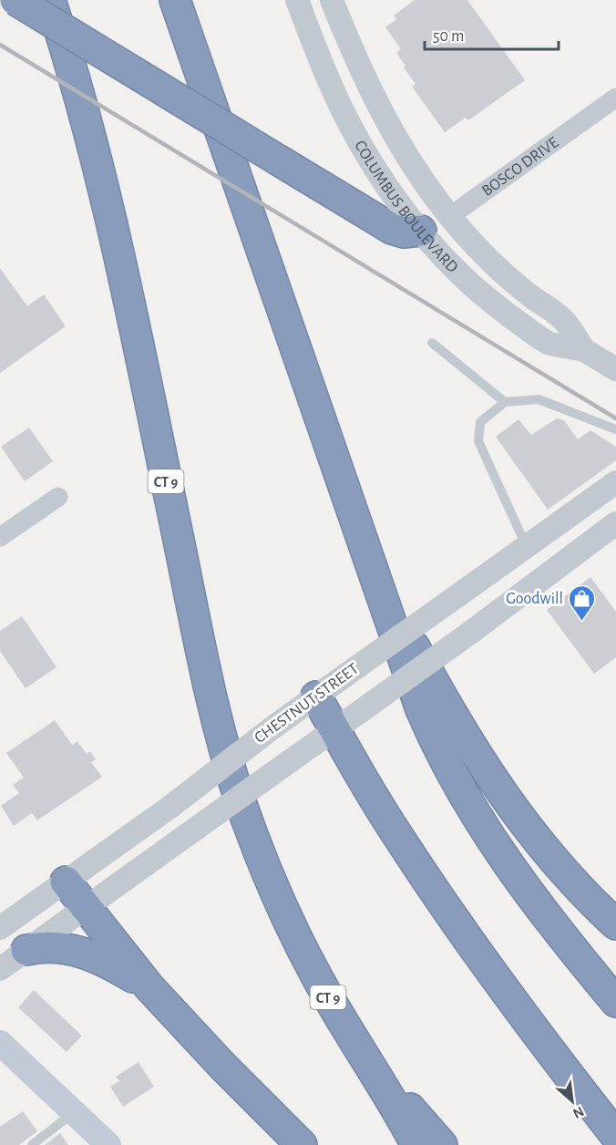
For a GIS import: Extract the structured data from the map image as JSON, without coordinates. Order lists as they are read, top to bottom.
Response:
{
  "streets": {
    "highway": ["CT 9"],
    "street": ["BOSCO DRIVE", "COLUMBUS BOULEVARD", "CHESTNUT STREET"]
  },
  "crossings": [
    ["BOSCO DRIVE", "COLUMBUS BOULEVARD"]
  ],
  "places": {
    "shop": ["Goodwill"]
  },
  "scale_bar": "50 m",
  "north": "bottom right"
}
